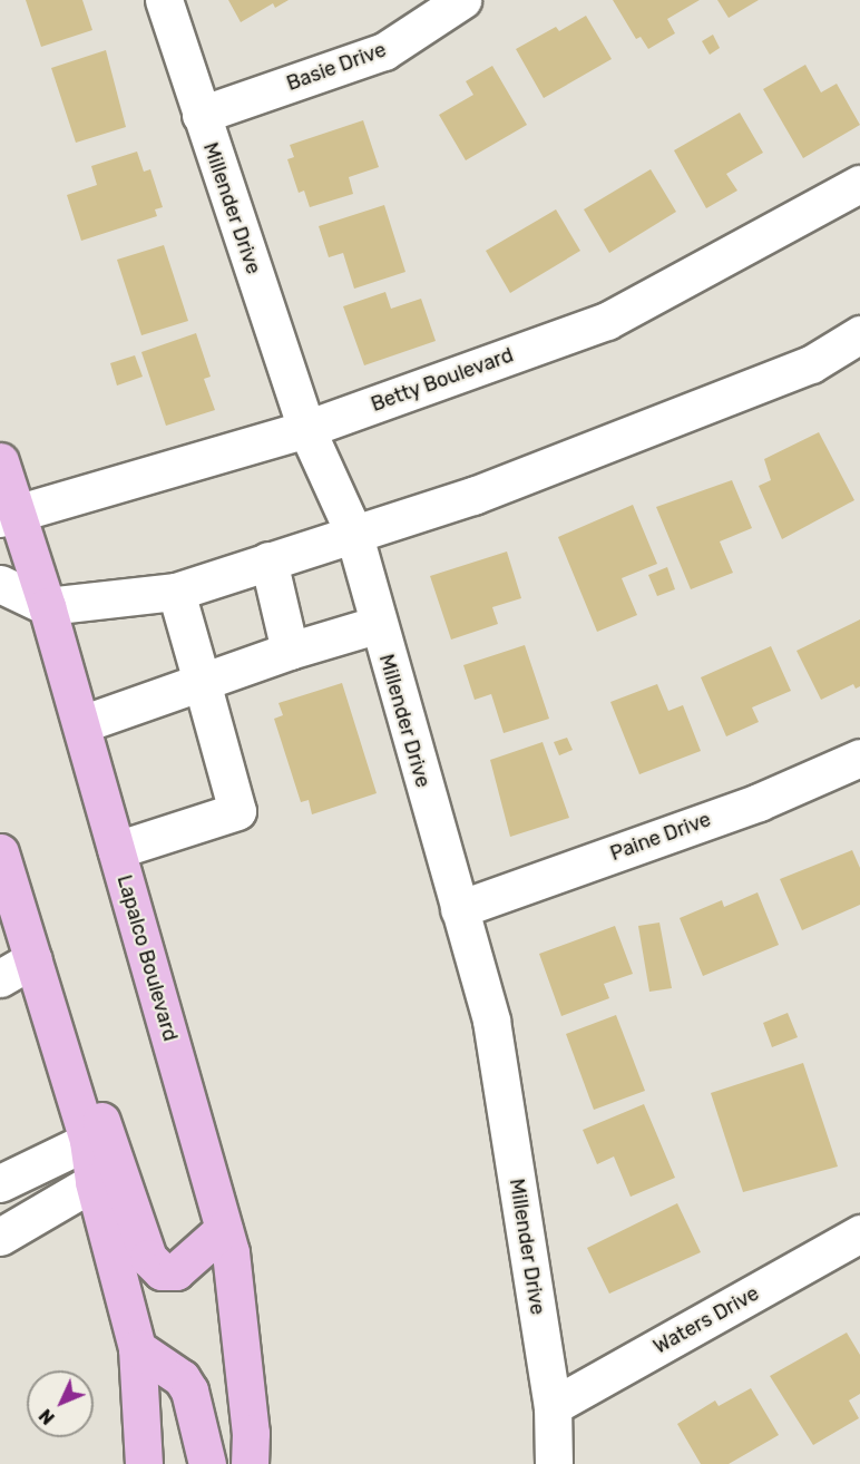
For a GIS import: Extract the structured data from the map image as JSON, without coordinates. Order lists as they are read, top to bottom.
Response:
{
  "streets": {
    "main road": ["Lapalco Boulevard"],
    "street": [
      "Basie Drive",
      "Millender Drive",
      "Betty Boulevard",
      "Paine Drive",
      "Waters Drive"
    ]
  },
  "crossings": [
    ["Basie Drive", "Millender Drive"],
    ["Millender Drive", "Betty Boulevard"],
    ["Millender Drive", "Paine Drive"],
    ["Millender Drive", "Waters Drive"],
    ["Betty Boulevard", "Lapalco Boulevard"]
  ],
  "north": "bottom left"
}
